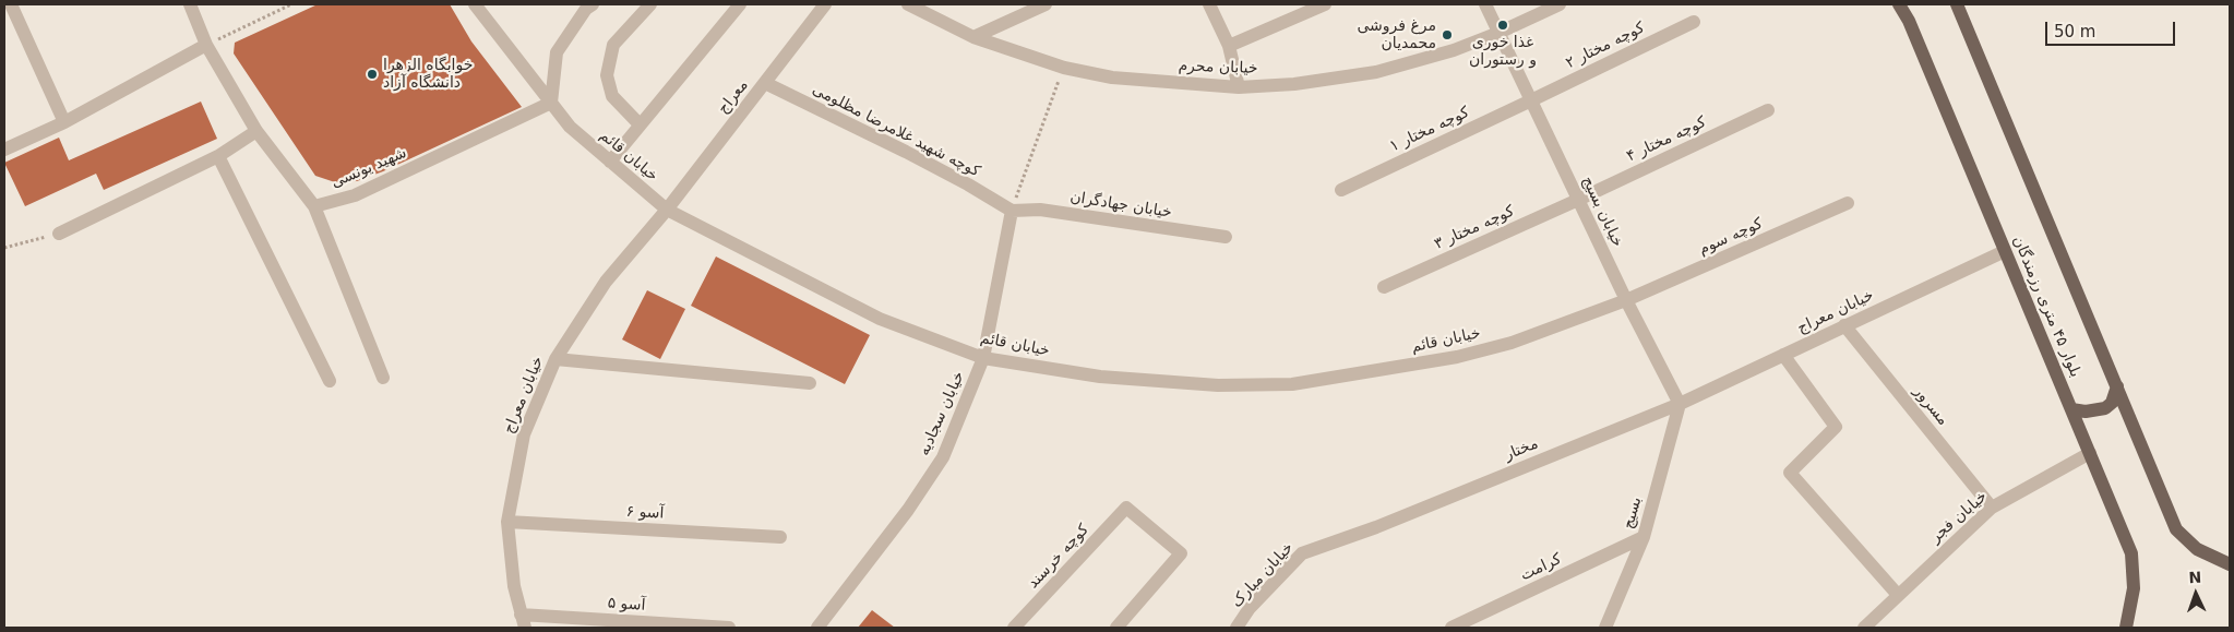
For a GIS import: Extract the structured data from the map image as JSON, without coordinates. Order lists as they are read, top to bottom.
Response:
{
  "streets": {
    "main road": ["بلوار ۴۵ متری رزمندگان"],
    "street": [
      "کوچه مختار ۲",
      "خیابان محرم",
      "معراج",
      "کوچه مختار ۱",
      "کوچه شهید غلامرضا مظلومی",
      "کوچه مختار ۴",
      "خیابان قائم",
      "شهید یونسی",
      "خیابان جهادگران",
      "خیابان بسیج",
      "کوچه مختار ۳",
      "کوچه سوم",
      "خیابان معراج",
      "مسرور",
      "خیابان سجادیه",
      "مختار",
      "آسو ۶",
      "بسیج",
      "خیابان فجر",
      "کوچه خرسند",
      "کرامت",
      "خیابان مبارک",
      "آسو ۵"
    ]
  },
  "crossings": [
    ["کوچه مختار ۲", "کوچه مختار ۱"],
    ["کوچه مختار ۲", "خیابان بسیج"],
    ["خیابان محرم", "خیابان بسیج"],
    ["معراج", "کوچه شهید غلامرضا مظلومی"],
    ["معراج", "خیابان قائم"],
    ["معراج", "خیابان معراج"],
    ["کوچه مختار ۱", "خیابان بسیج"],
    ["کوچه شهید غلامرضا مظلومی", "خیابان جهادگران"],
    ["کوچه شهید غلامرضا مظلومی", "خیابان سجادیه"],
    ["کوچه مختار ۴", "خیابان بسیج"],
    ["کوچه مختار ۴", "کوچه مختار ۳"],
    ["خیابان قائم", "شهید یونسی"],
    ["خیابان قائم", "خیابان بسیج"],
    ["خیابان قائم", "کوچه سوم"],
    ["خیابان قائم", "خیابان معراج"],
    ["خیابان قائم", "خیابان سجادیه"],
    ["خیابان جهادگران", "خیابان سجادیه"],
    ["خیابان بسیج", "کوچه مختار ۳"],
    ["خیابان بسیج", "کوچه سوم"],
    ["خیابان بسیج", "خیابان معراج"],
    ["خیابان بسیج", "مختار"],
    ["خیابان بسیج", "بسیج"],
    ["بلوار ۴۵ متری رزمندگان", "خیابان معراج"],
    ["بلوار ۴۵ متری رزمندگان", "خیابان فجر"],
    ["خیابان معراج", "مسرور"],
    ["خیابان معراج", "مختار"],
    ["خیابان معراج", "آسو ۶"],
    ["خیابان معراج", "بسیج"],
    ["خیابان معراج", "آسو ۵"],
    ["مسرور", "خیابان فجر"],
    ["مختار", "بسیج"],
    ["مختار", "خیابان مبارک"],
    ["بسیج", "کرامت"]
  ],
  "places": ["غذا خوری و رستوران", "مرغ فروشی محمدیان", "خوابگاه الزهرا دانشگاه آزاد"],
  "scale_bar": "50 m",
  "north": "top"
}
